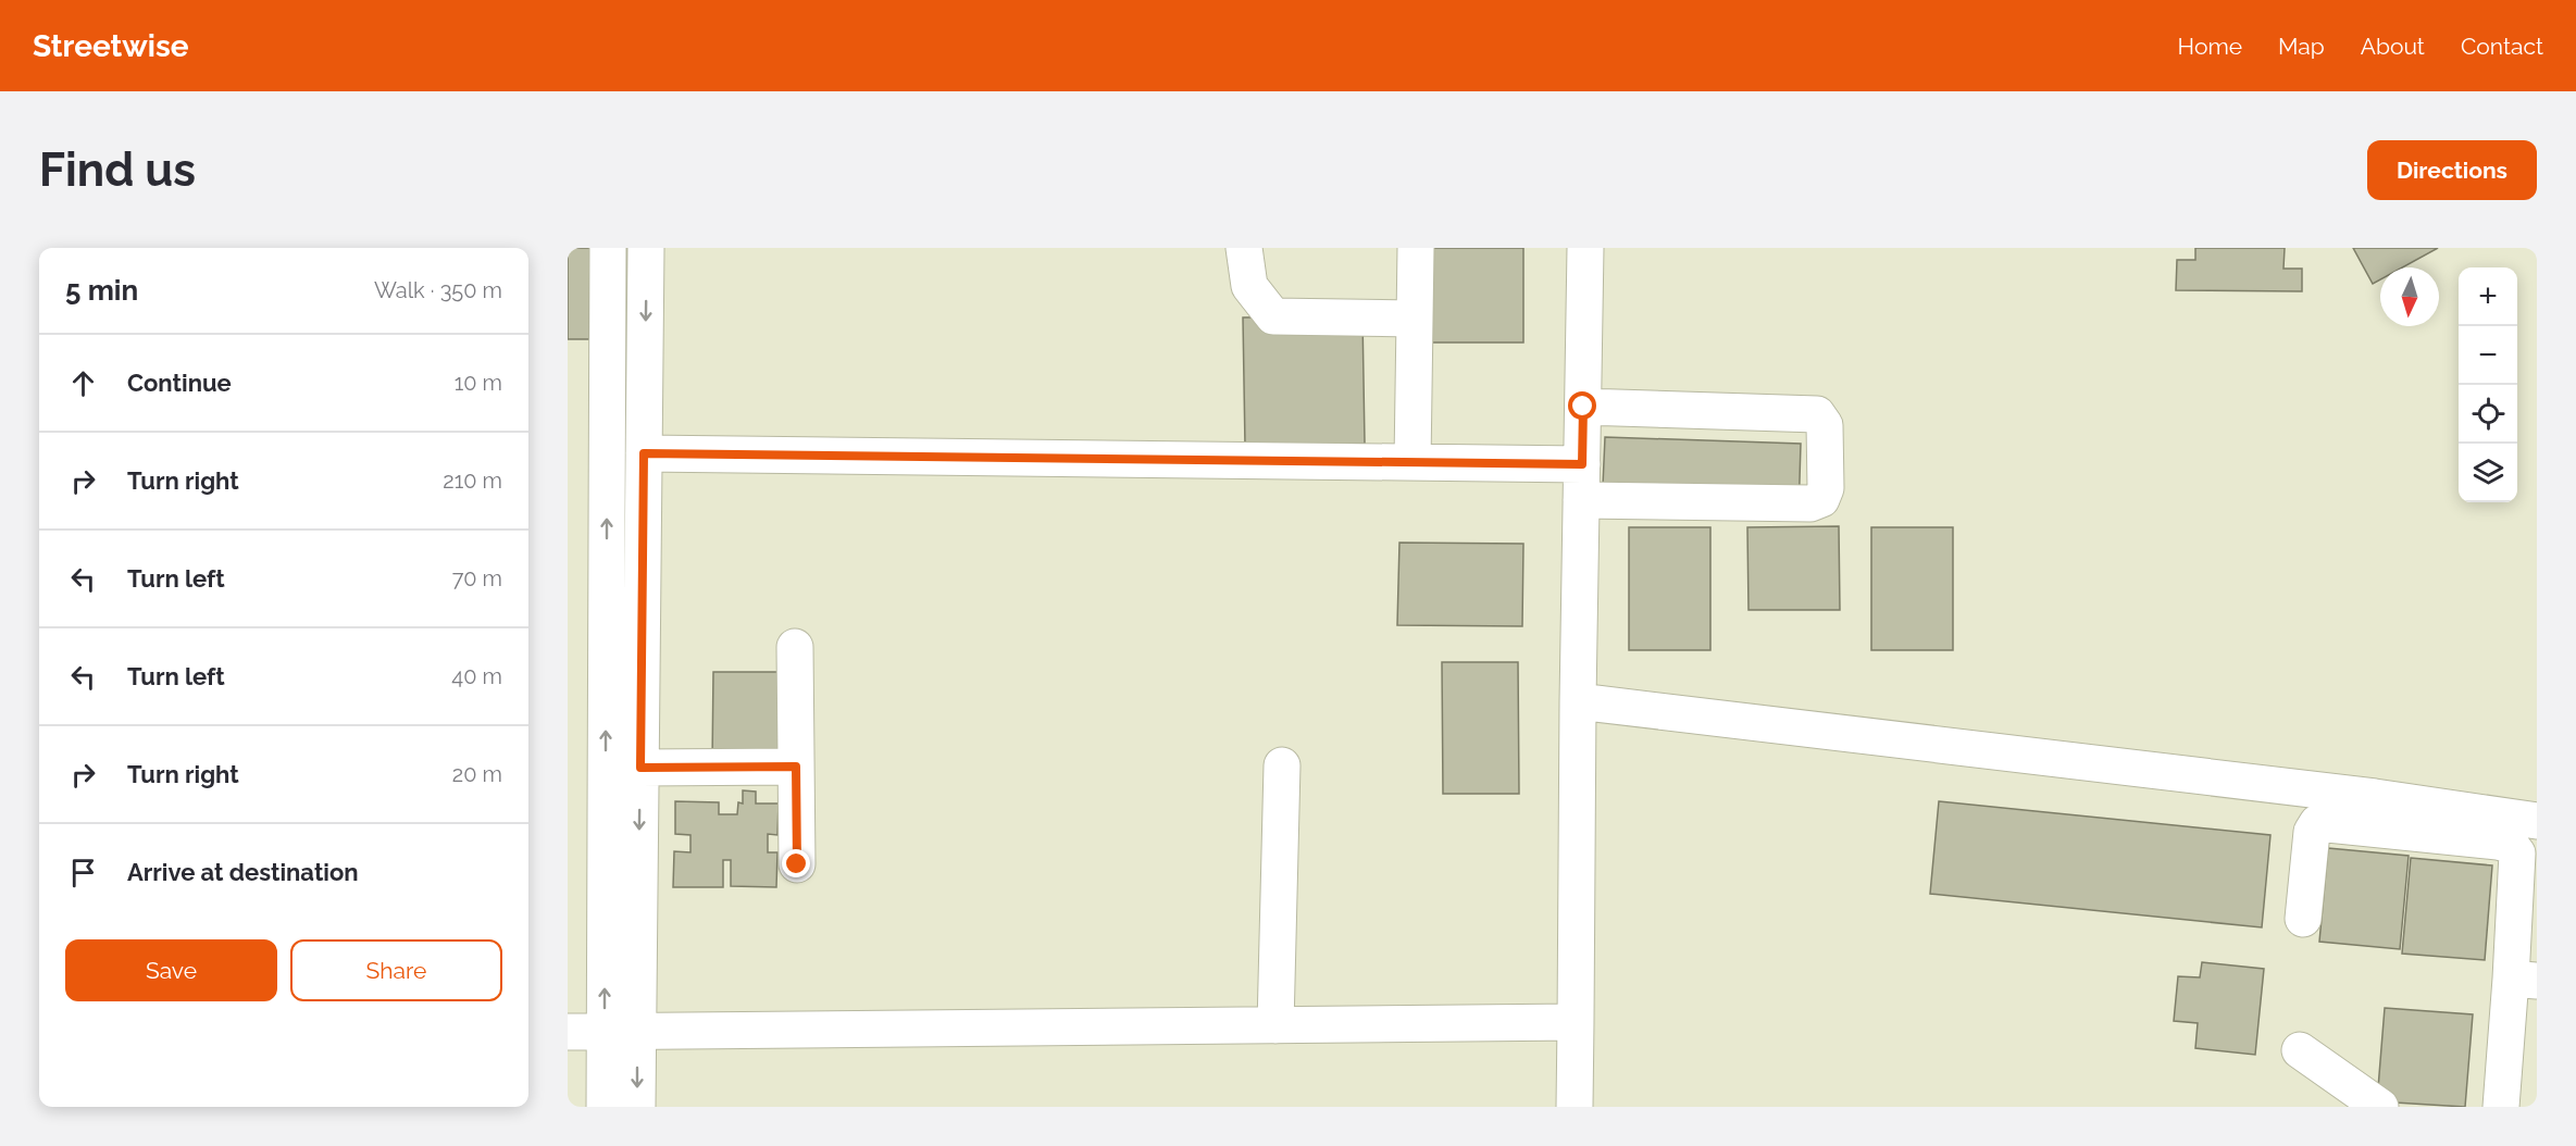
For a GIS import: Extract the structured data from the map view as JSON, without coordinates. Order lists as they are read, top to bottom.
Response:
{
  "north": "bottom",
  "page": {
    "header": "Streetwise",
    "nav": [
      "Home",
      "Map",
      "About",
      "Contact"
    ],
    "buttons": [
      "Directions",
      ["Save", "Share"]
    ],
    "title": "Find us",
    "heading": ["5 min", "Walk · 350 m"],
    "map_buttons": ["+", "−"],
    "list": [
      ["Continue", "10 m"],
      ["Turn right", "210 m"],
      ["Turn left", "70 m"],
      ["Turn left", "40 m"],
      ["Turn right", "20 m"],
      "Arrive at destination"
    ]
  }
}
